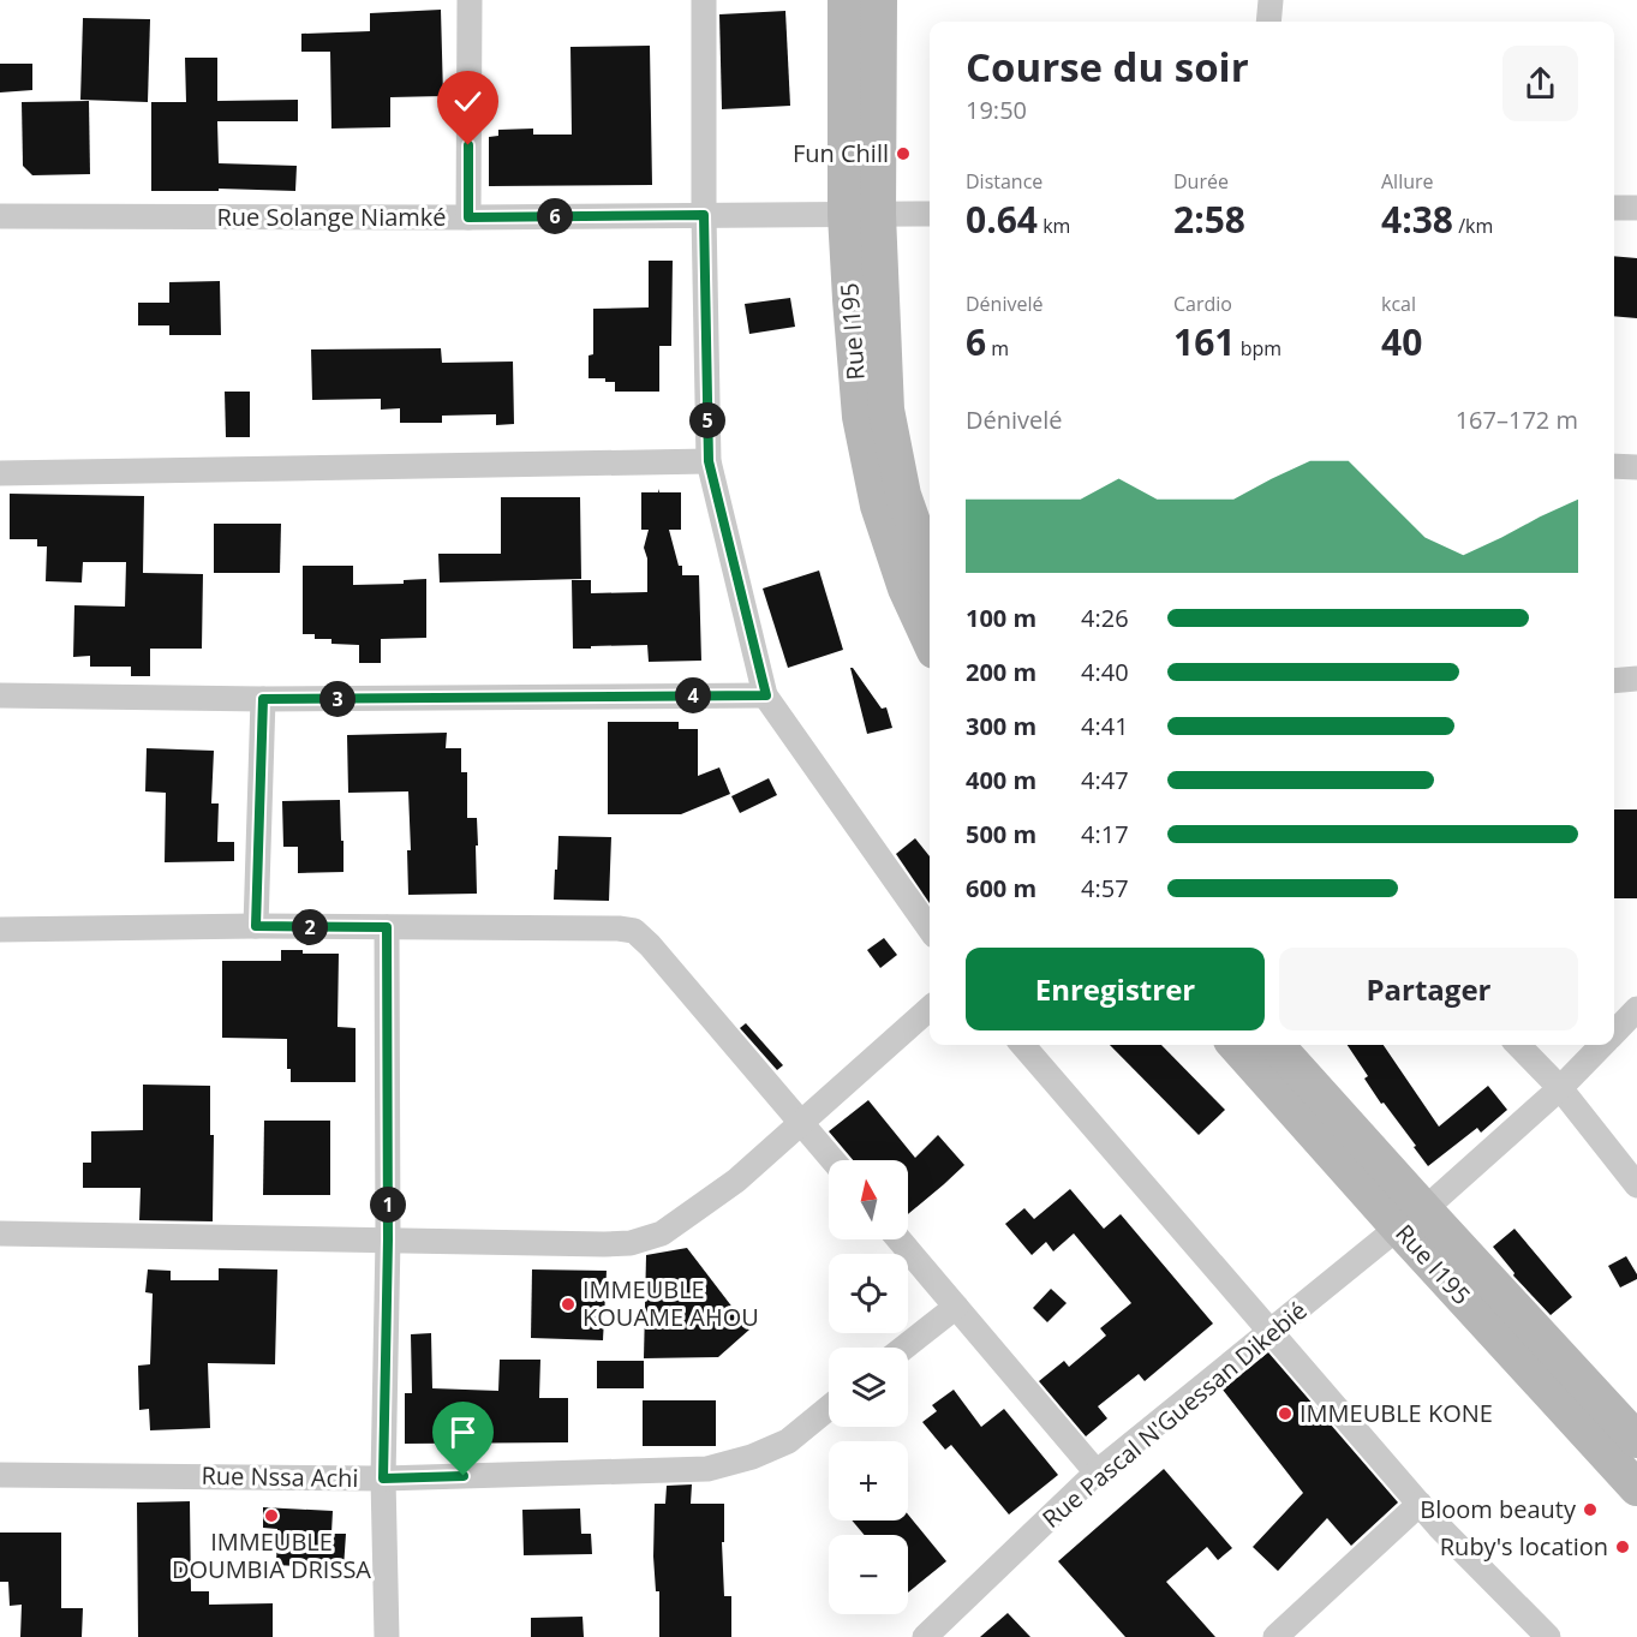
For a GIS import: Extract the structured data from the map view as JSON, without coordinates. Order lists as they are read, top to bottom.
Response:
{
  "streets": {
    "main road": ["Rue I195"],
    "street": ["Rue Solange Niamké", "Rue Pascal N'Guessan Dikebié", "Rue Nssa Achi"]
  },
  "crossings": [
    ["Rue Solange Niamké", "Rue I195"],
    ["Rue I195", "Rue Pascal N'Guessan Dikebié"]
  ],
  "places": [
    "Fun Chill",
    "IMMEUBLE KOUAME AHOU",
    "IMMEUBLE KONE",
    "Bloom beauty",
    "IMMEUBLE DOUMBIA DRISSA",
    "Ruby's location"
  ],
  "north": "top",
  "page": {
    "heading": ["Course du soir", "19:50"],
    "stats": [
      ["Distance", "0.64 km"],
      ["Durée", "2:58"],
      ["Allure", "4:38 /km"],
      ["Dénivelé", "6 m"],
      ["Cardio", "161 bpm"],
      ["kcal", "40"]
    ],
    "pins": [
      "6",
      "5",
      "4",
      "3",
      "2",
      "1"
    ],
    "chart": ["Dénivelé", "167–172 m"],
    "list": [
      {
        "name": "100 m",
        "note": "4:26"
      },
      {
        "name": "200 m",
        "note": "4:40"
      },
      {
        "name": "300 m",
        "note": "4:41"
      },
      {
        "name": "400 m",
        "note": "4:47"
      },
      {
        "name": "500 m",
        "note": "4:17"
      },
      {
        "name": "600 m",
        "note": "4:57"
      }
    ],
    "buttons": ["Enregistrer", "Partager"],
    "map_buttons": ["+", "−"]
  }
}
